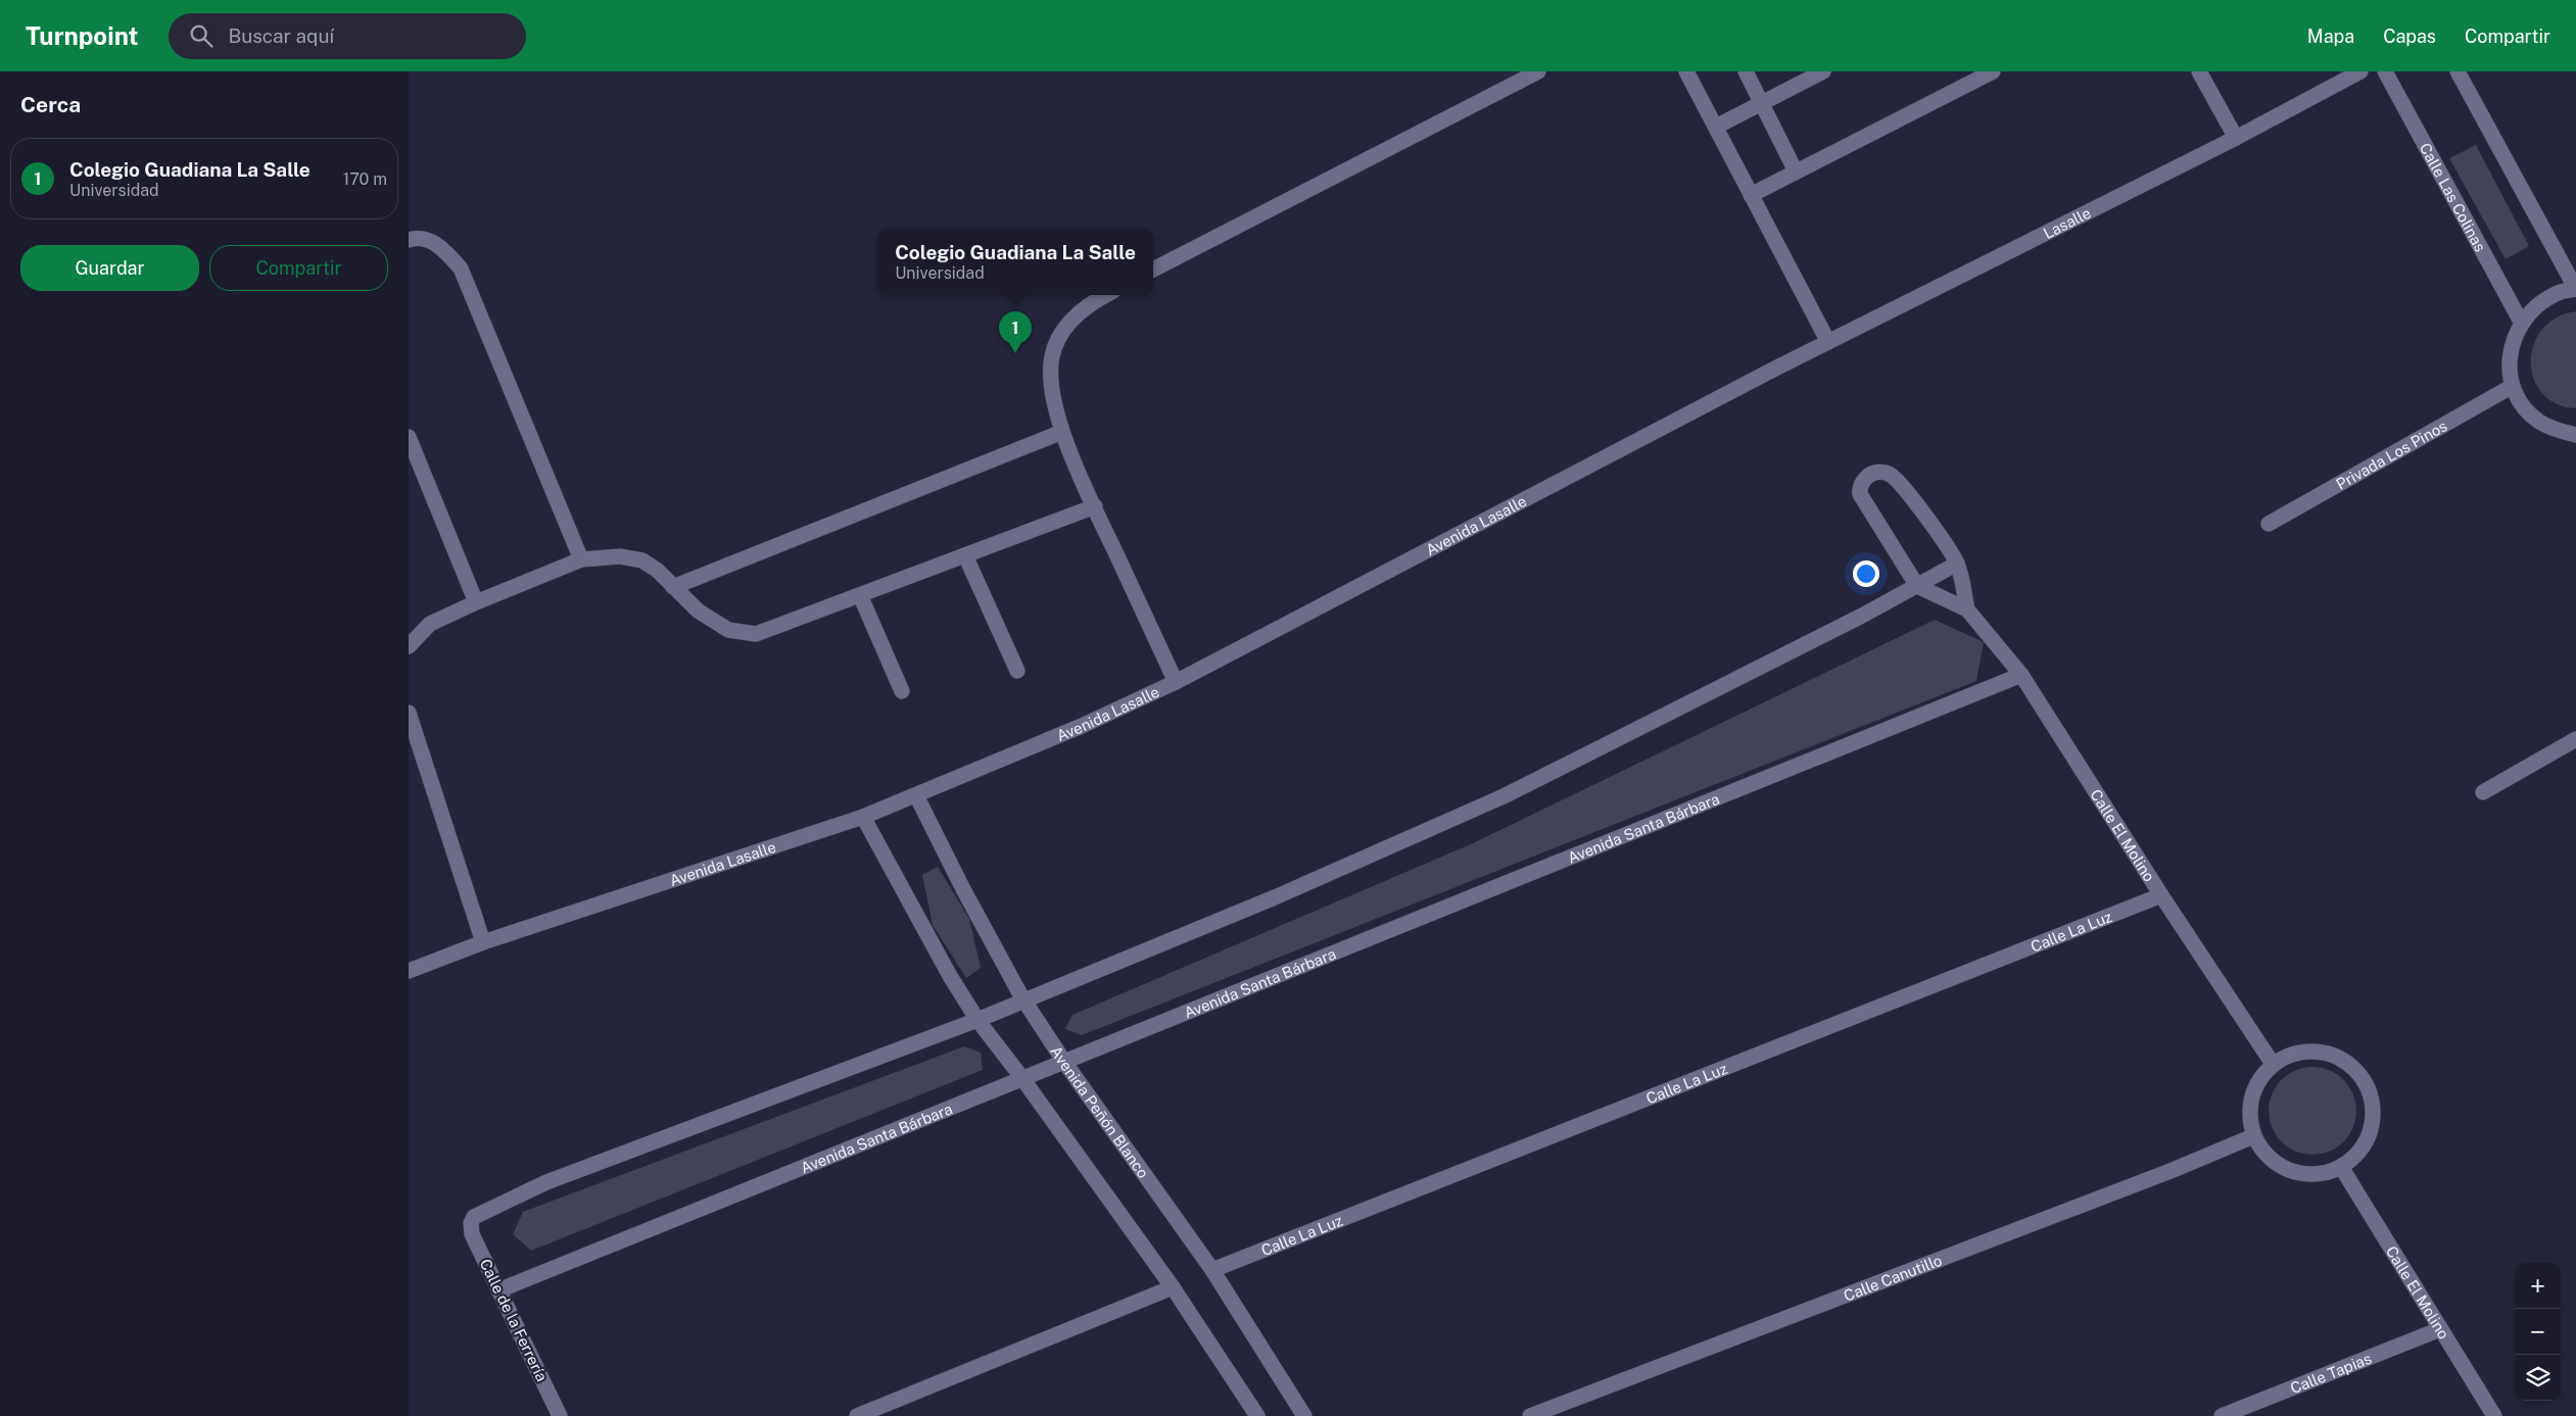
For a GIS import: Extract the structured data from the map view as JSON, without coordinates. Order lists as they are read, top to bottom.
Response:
{
  "streets": {
    "street": [
      "Calle Las Colinas",
      "Lasalle",
      "Privada Los Pinos",
      "Avenida Lasalle",
      "Avenida Santa Bárbara",
      "Calle El Molino",
      "Calle La Luz",
      "Avenida Peñón Blanco",
      "Calle Canutillo",
      "Calle de la Ferrería",
      "Calle Tapias"
    ]
  },
  "crossings": [
    ["Lasalle", "Avenida Lasalle"],
    ["Avenida Lasalle", "Avenida Peñón Blanco"],
    ["Avenida Santa Bárbara", "Calle El Molino"],
    ["Avenida Santa Bárbara", "Avenida Peñón Blanco"],
    ["Avenida Santa Bárbara", "Calle de la Ferrería"],
    ["Calle El Molino", "Calle La Luz"],
    ["Calle El Molino", "Calle Canutillo"],
    ["Calle El Molino", "Calle Tapias"],
    ["Calle La Luz", "Avenida Peñón Blanco"]
  ],
  "page": {
    "header": "Turnpoint",
    "search": "Buscar aquí",
    "nav": ["Mapa", "Capas", "Compartir"],
    "heading": "Cerca",
    "list": [
      {
        "mark": "1",
        "name": "Colegio Guadiana La Salle",
        "note": "Universidad",
        "value": "170 m"
      }
    ],
    "popup": ["Colegio Guadiana La Salle", "Universidad"],
    "buttons": ["Guardar", "Compartir"],
    "pins": "1",
    "map_buttons": ["+", "−"]
  }
}
